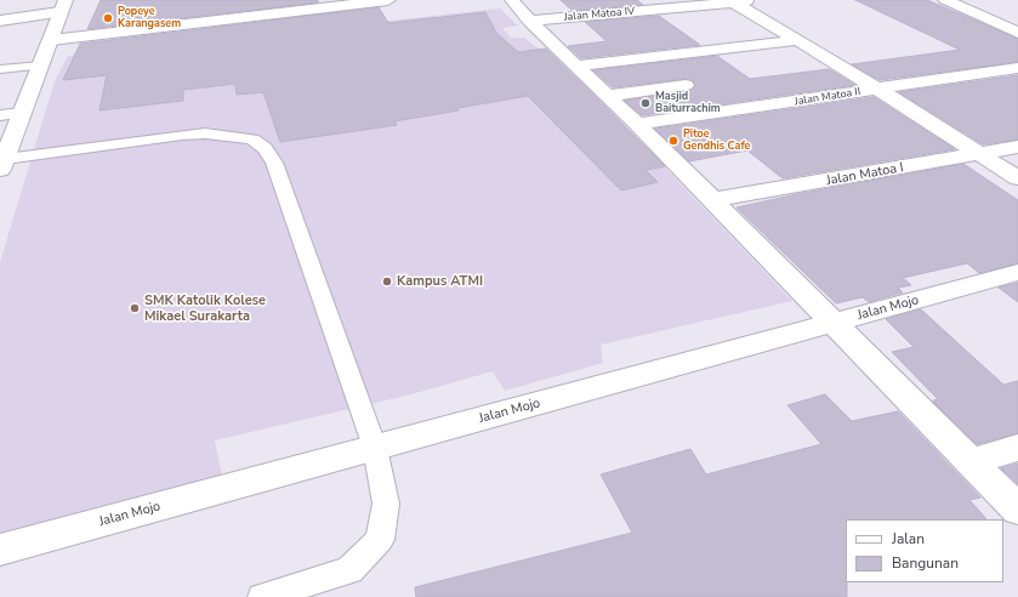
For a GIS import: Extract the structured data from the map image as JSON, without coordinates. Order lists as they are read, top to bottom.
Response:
{
  "streets": {
    "street": [
      "Jalan Matoa IV",
      "Jalan Matoa II",
      "Jalan Matoa I",
      "Jalan Mojo"
    ]
  },
  "places": [
    "Popeye Karangasem",
    "Masjid Baiturrachim",
    "Pitoe Gendhis Cafe",
    "Kampus ATMI",
    "SMK Katolik Kolese Mikael Surakarta"
  ],
  "legend": ["Jalan", "Bangunan"]
}
